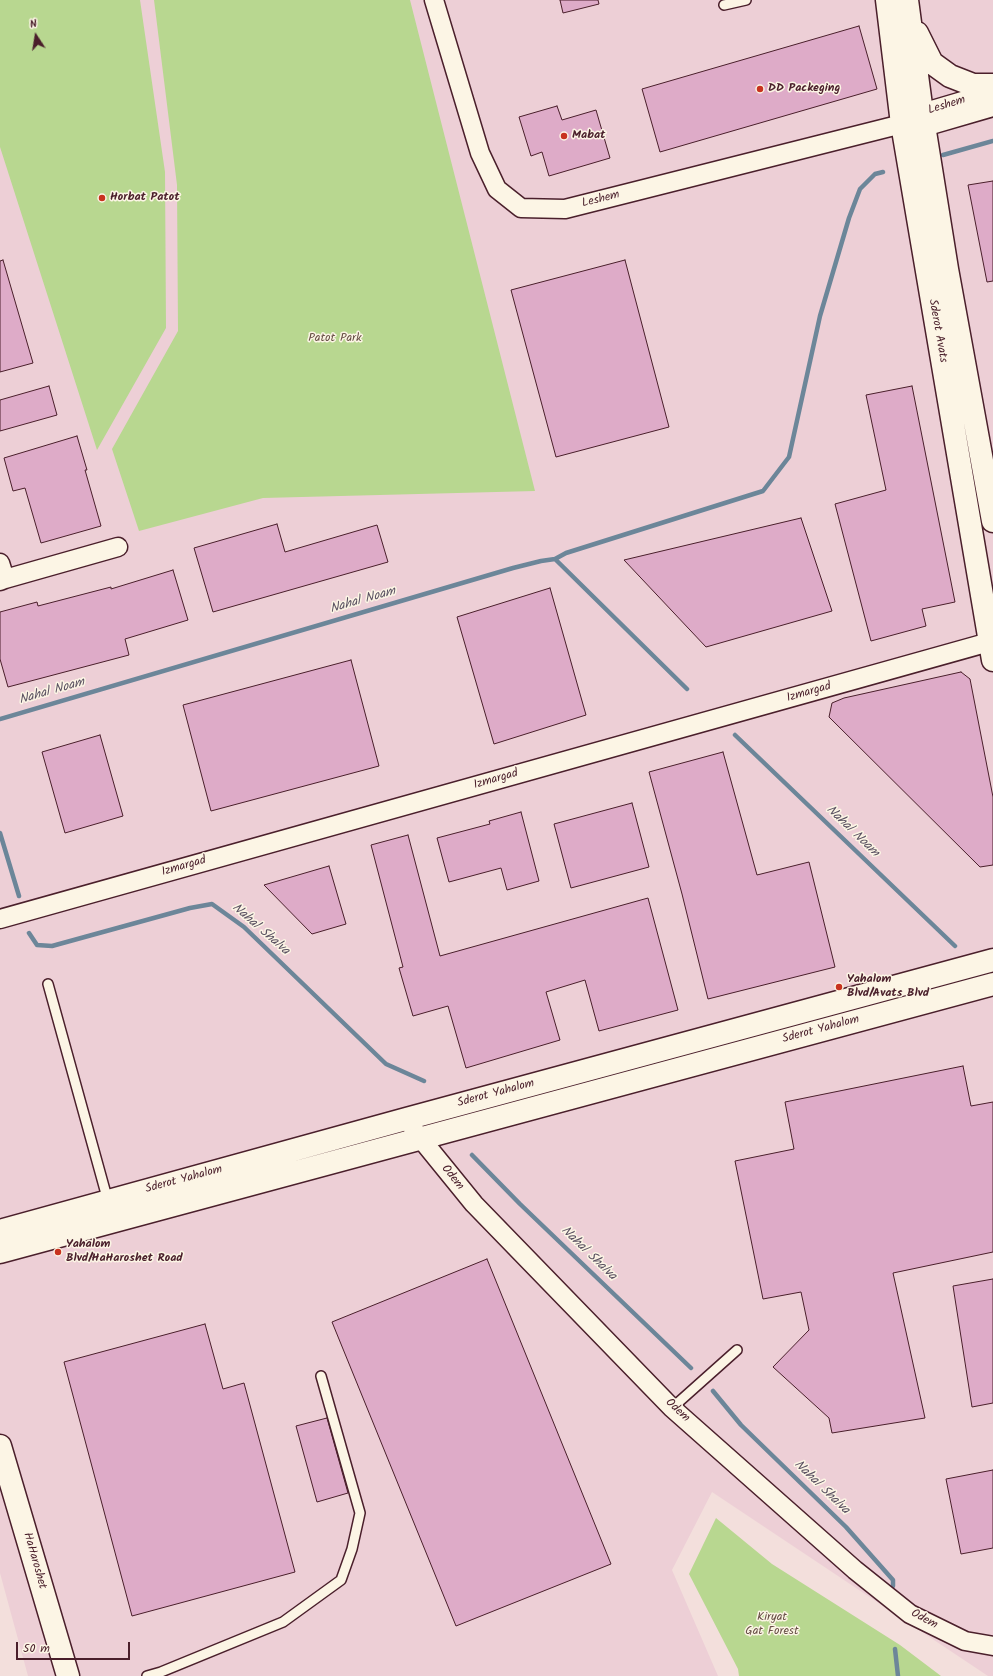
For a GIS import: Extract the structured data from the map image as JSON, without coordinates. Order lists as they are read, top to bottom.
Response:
{
  "streets": {
    "street": [
      "Leshem",
      "Sderot Avats",
      "Izmargad",
      "Sderot Yahalom",
      "Odem",
      "HaHaroshet"
    ]
  },
  "crossings": [
    ["Leshem", "Sderot Avats"],
    ["Sderot Avats", "Izmargad"],
    ["Sderot Yahalom", "Odem"]
  ],
  "water": ["Nahal Noam", "Nahal Shalva"],
  "parks": ["Patot Park", "Kiryat Gat Forest"],
  "places": [
    "DD Packeging",
    "Mabat",
    "Horbat Patot",
    "Yahalom Blvd/Avats Blvd",
    "Yahalom Blvd/HaHaroshet Road"
  ],
  "scale_bar": "50 m",
  "north": "top"
}
